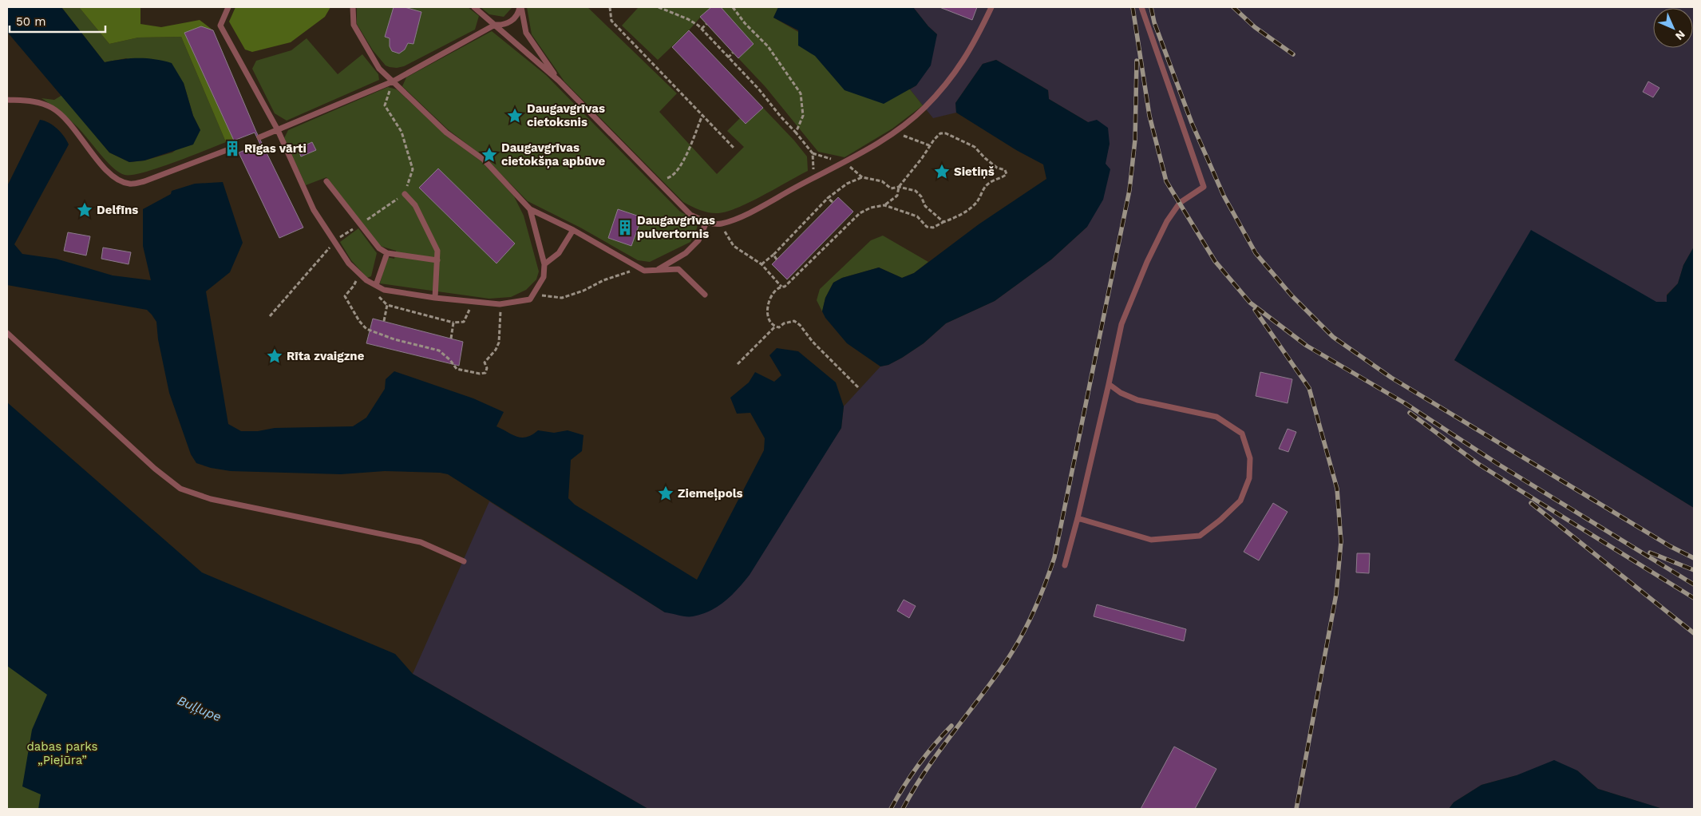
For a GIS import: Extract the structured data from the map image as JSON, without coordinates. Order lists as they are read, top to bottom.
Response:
{
  "water": ["Buļļupe"],
  "parks": ["dabas parks „Piejūra”"],
  "places": {
    "place": [
      "Daugavgrīvas cietoksnis",
      "Daugavgrīvas cietokšņa apbūve",
      "Sietiņš",
      "Delfīns",
      "Rīta zvaigzne",
      "Ziemeļpols"
    ],
    "building": ["Rīgas vārti", "Daugavgrīvas pulvertornis"]
  },
  "scale_bar": "50 m",
  "north": "bottom right"
}
